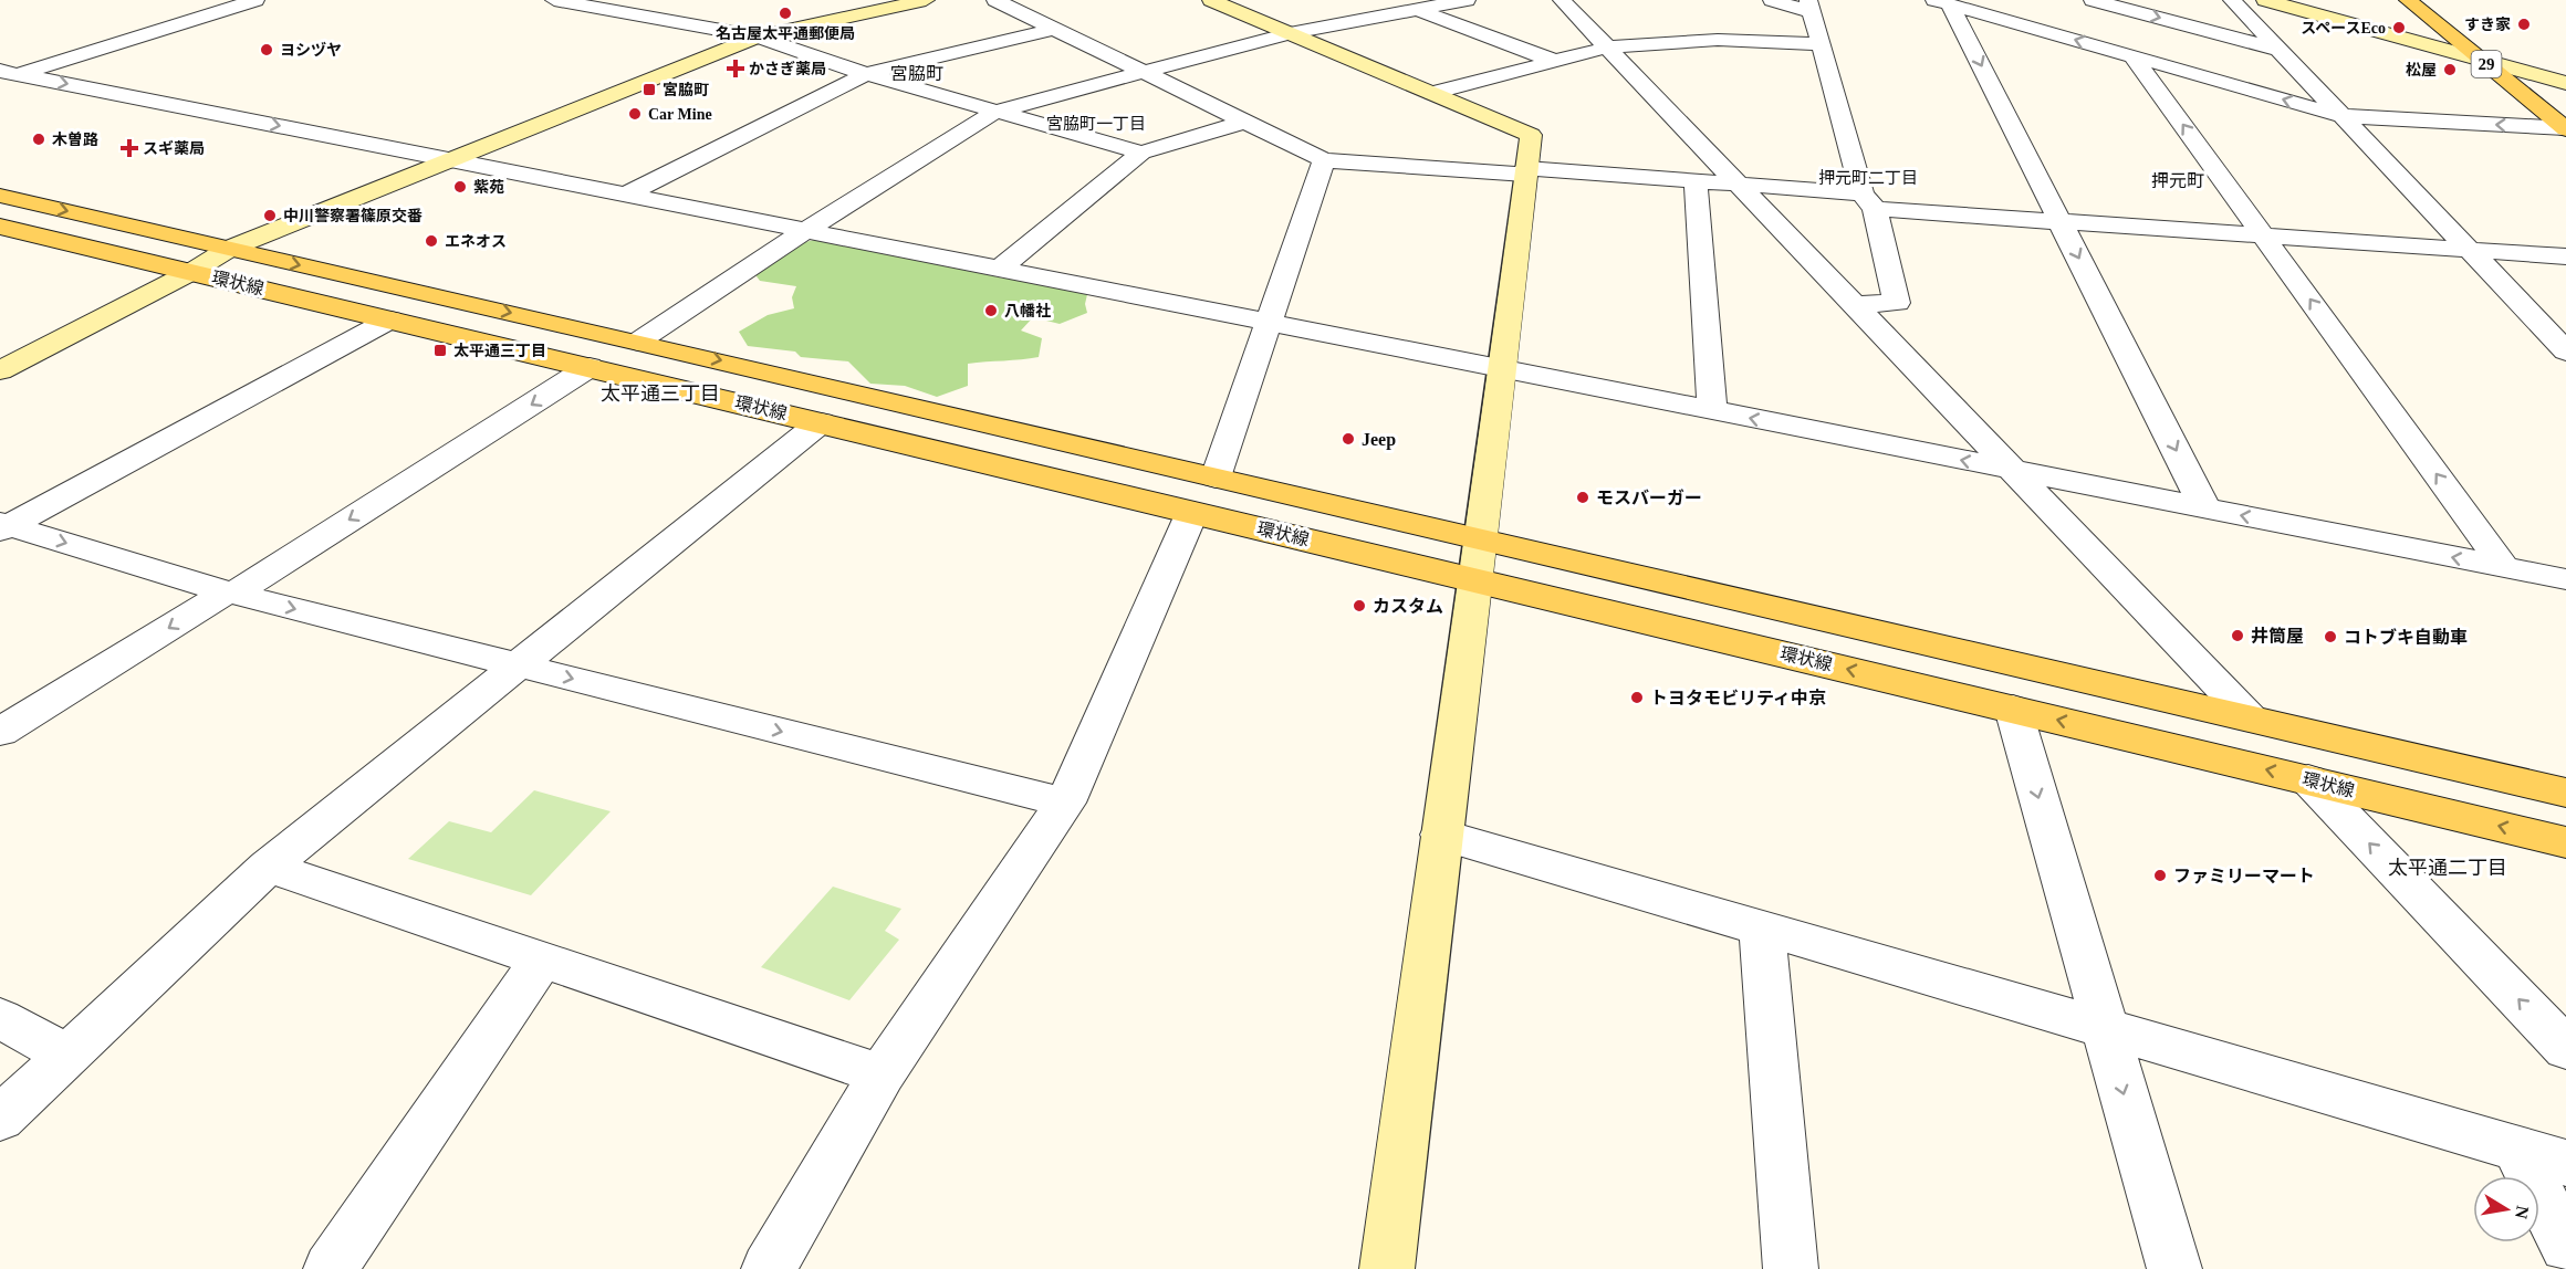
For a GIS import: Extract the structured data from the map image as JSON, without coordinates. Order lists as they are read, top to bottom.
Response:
{
  "streets": {
    "main road": ["29", "環状線"]
  },
  "districts": [
    "宮脇町",
    "宮脇町一丁目",
    "押元町二丁目",
    "押元町",
    "太平通三丁目",
    "太平通二丁目"
  ],
  "places": {
    "other": [
      "名古屋太平通郵便局",
      "すき家",
      "スペースEco",
      "ヨシヅヤ",
      "松屋",
      "Car Mine",
      "木曽路",
      "紫苑",
      "中川警察署篠原交番",
      "エネオス",
      "八幡社",
      "Jeep",
      "モスバーガー",
      "カスタム",
      "井筒屋",
      "コトブキ自動車",
      "トヨタモビリティ中京",
      "ファミリーマート"
    ],
    "health": ["かさぎ薬局", "スギ薬局"],
    "transit": ["宮脇町", "太平通三丁目"]
  },
  "north": "right"
}
